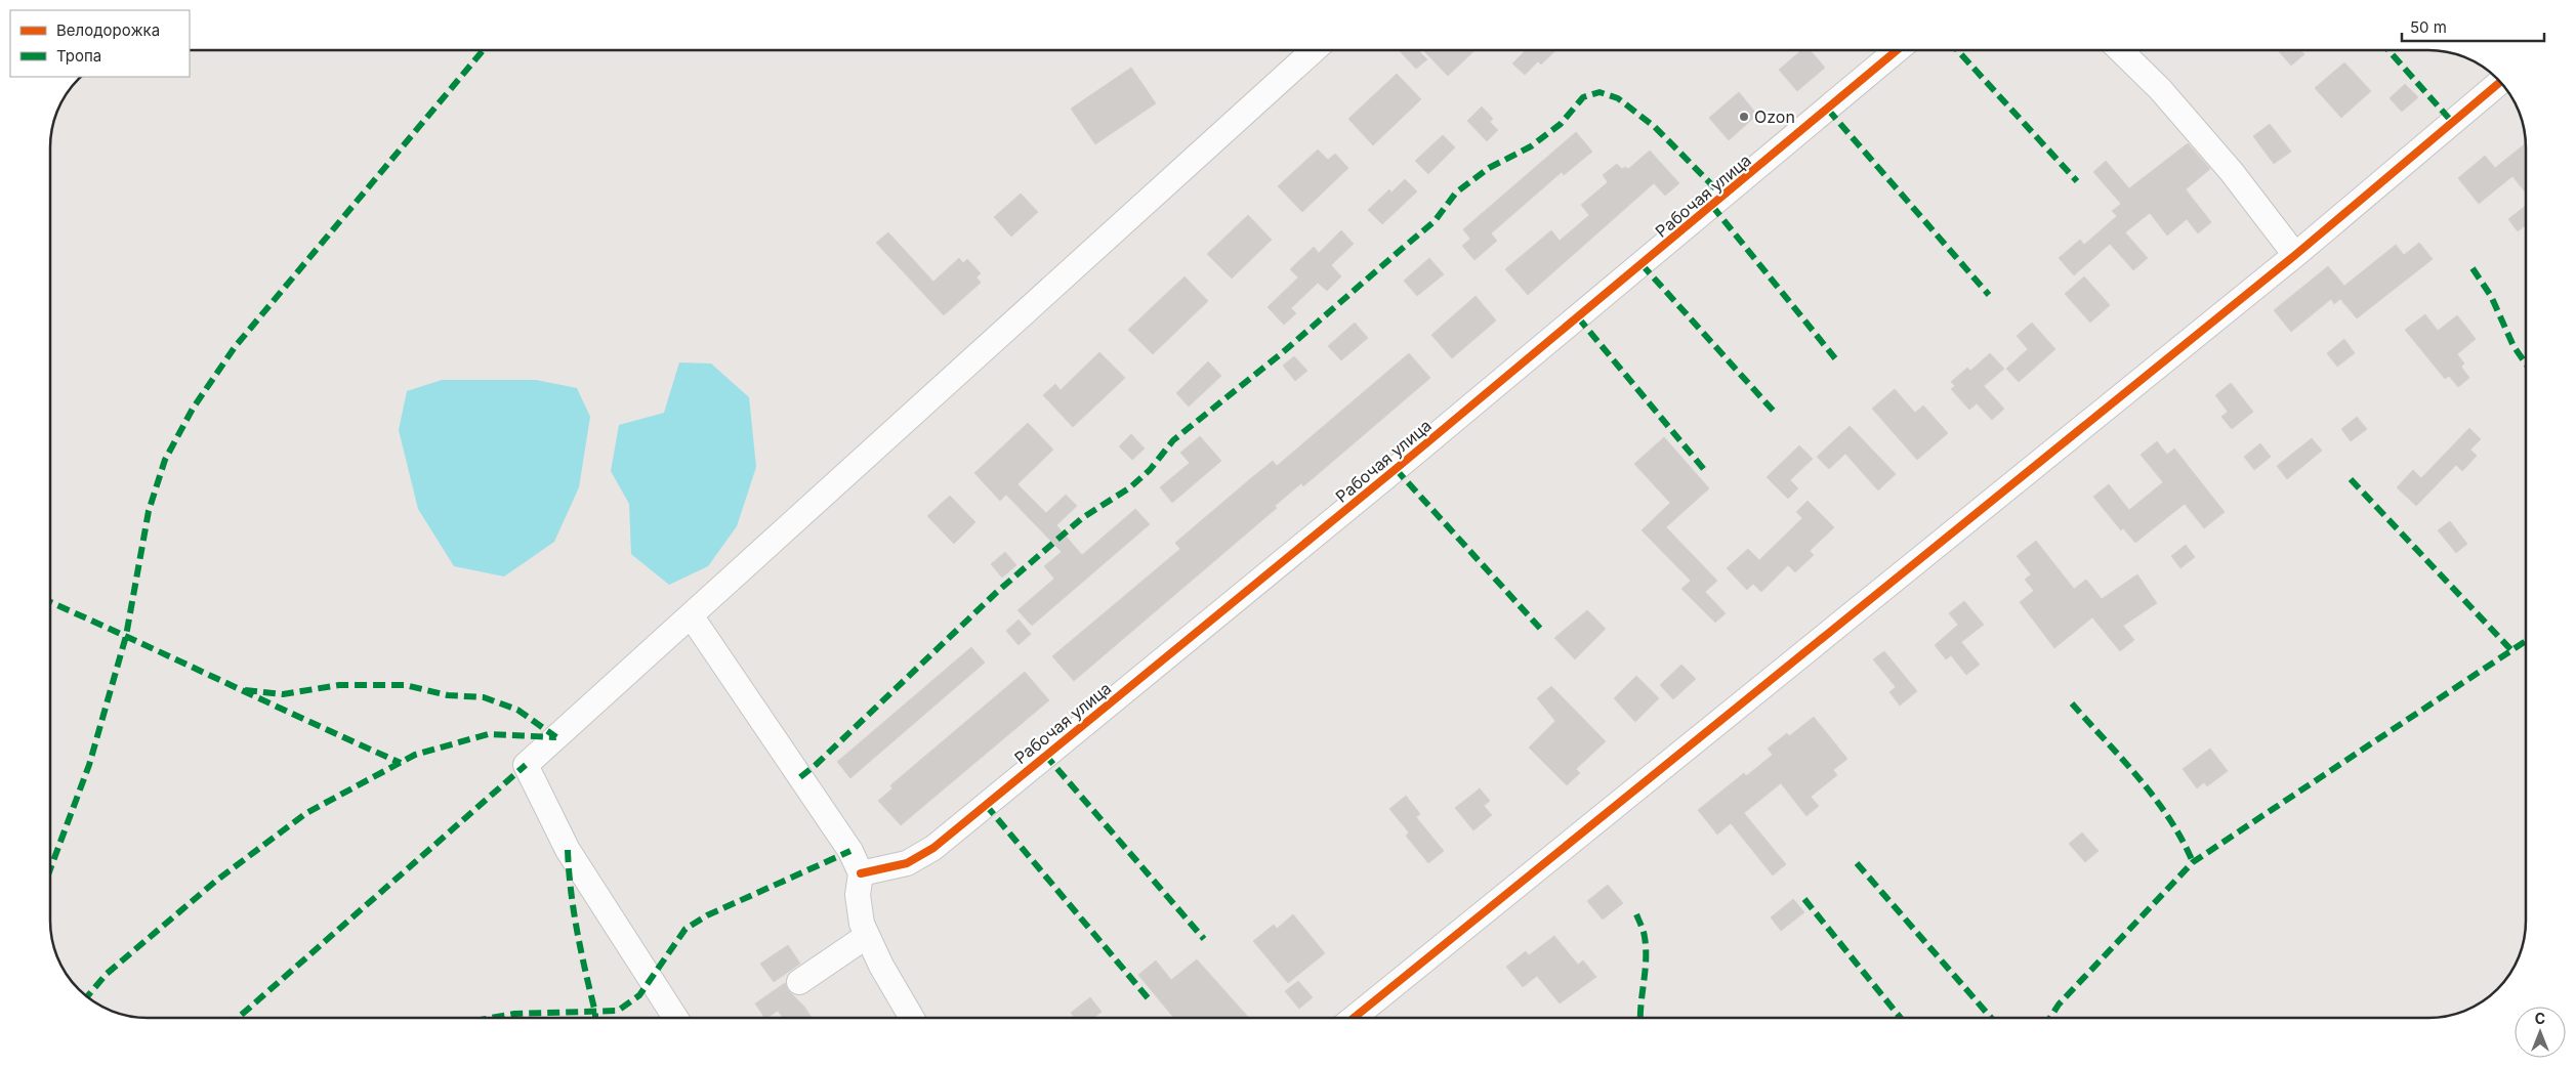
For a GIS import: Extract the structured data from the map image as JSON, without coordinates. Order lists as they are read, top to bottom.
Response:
{
  "streets": {
    "street": ["Рабочая улица"]
  },
  "places": ["Ozon"],
  "legend": ["Велодорожка", "Тропа"],
  "scale_bar": "50 m",
  "north": "top"
}
